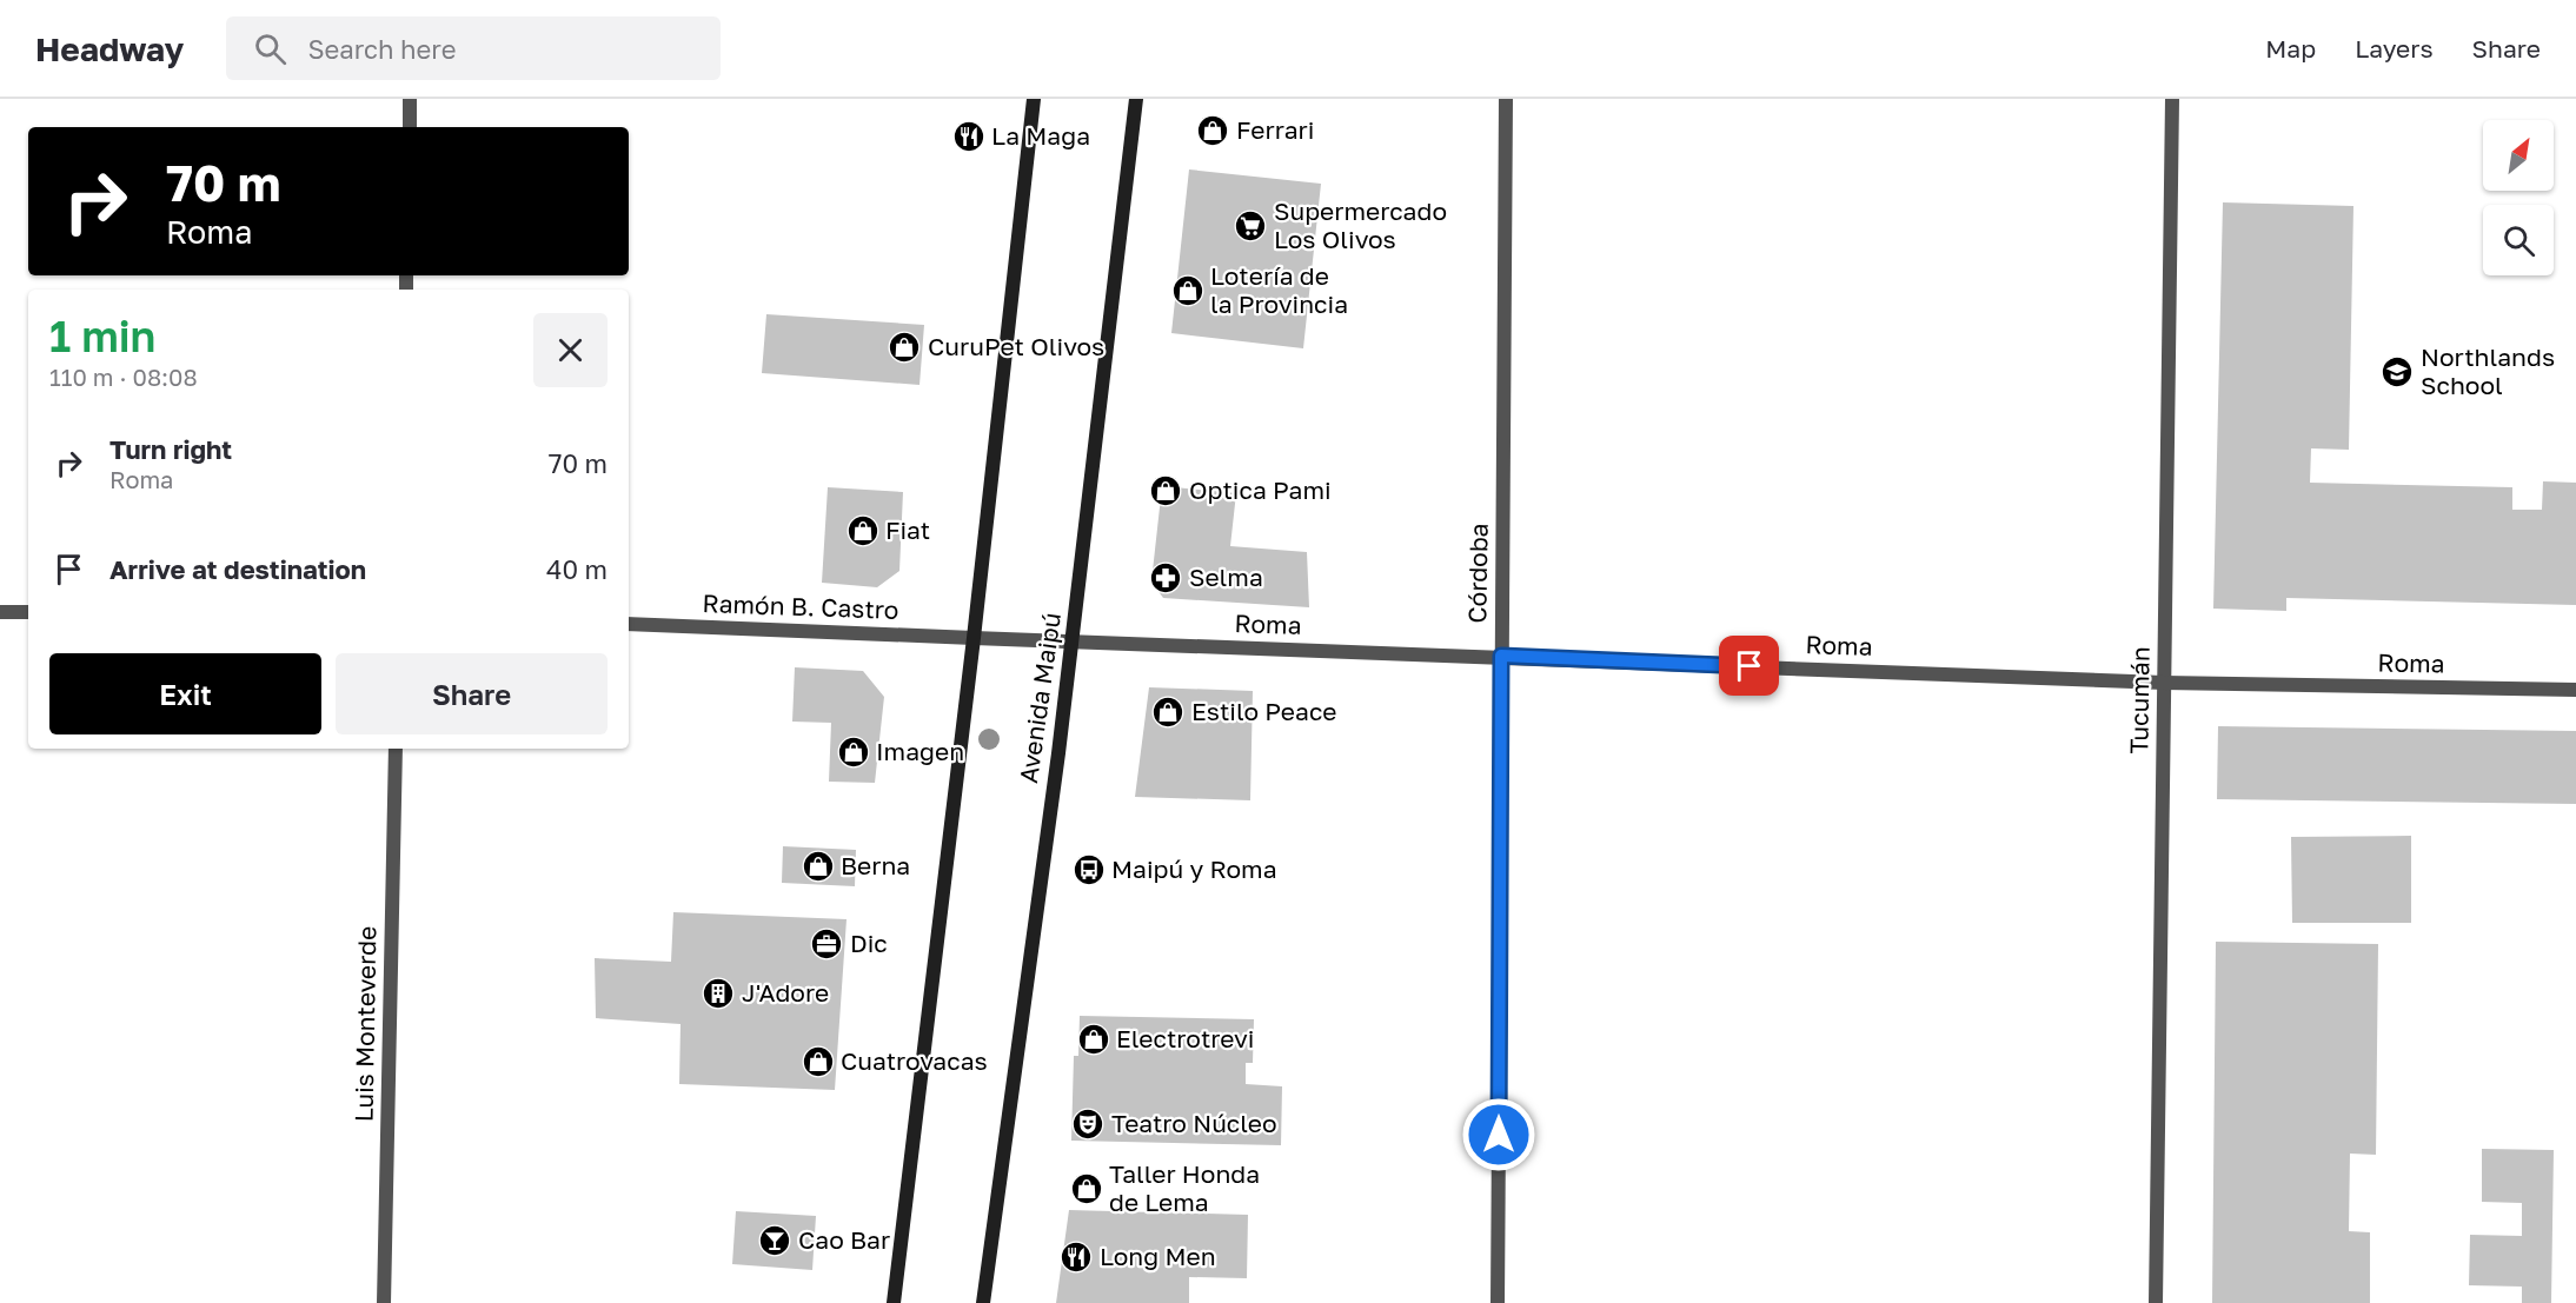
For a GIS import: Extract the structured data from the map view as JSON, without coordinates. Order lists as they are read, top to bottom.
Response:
{
  "streets": {
    "main road": ["Avenida Maipú"],
    "street": [
      "Córdoba",
      "Ramón B. Castro",
      "Roma",
      "Tucumán",
      "Luis Monteverde"
    ]
  },
  "crossings": [
    ["Córdoba", "Roma"],
    ["Ramón B. Castro", "Roma"],
    ["Roma", "Avenida Maipú"],
    ["Roma", "Tucumán"]
  ],
  "places": {
    "shop": [
      "Ferrari",
      "Lotería de la Provincia",
      "CuruPet Olivos",
      "Optica Pami",
      "Fiat",
      "Estilo Peace",
      "Imagen",
      "Berna",
      "Electrotrevi",
      "Cuatrovacas",
      "Taller Honda de Lema"
    ],
    "restaurant": ["La Maga", "Long Men"],
    "supermarket": ["Supermercado Los Olivos"],
    "school or university": ["Northlands School"],
    "pharmacy": ["Selma"],
    "bus stop": ["Maipú y Roma"],
    "office": ["Dic"],
    "building": ["J'Adore"],
    "theatre": ["Teatro Núcleo"],
    "bar": ["Cao Bar"]
  },
  "north": "top right",
  "page": {
    "header": "Headway",
    "search": "Search here",
    "nav": ["Map", "Layers", "Share"],
    "turn": ["70 m", "Roma"],
    "heading": ["1 min", "110 m · 08:08"],
    "list": [
      {
        "name": "Turn right",
        "note": "Roma",
        "value": "70 m"
      },
      {
        "name": "Arrive at destination",
        "value": "40 m"
      }
    ],
    "buttons": ["Exit", "Share"]
  }
}
